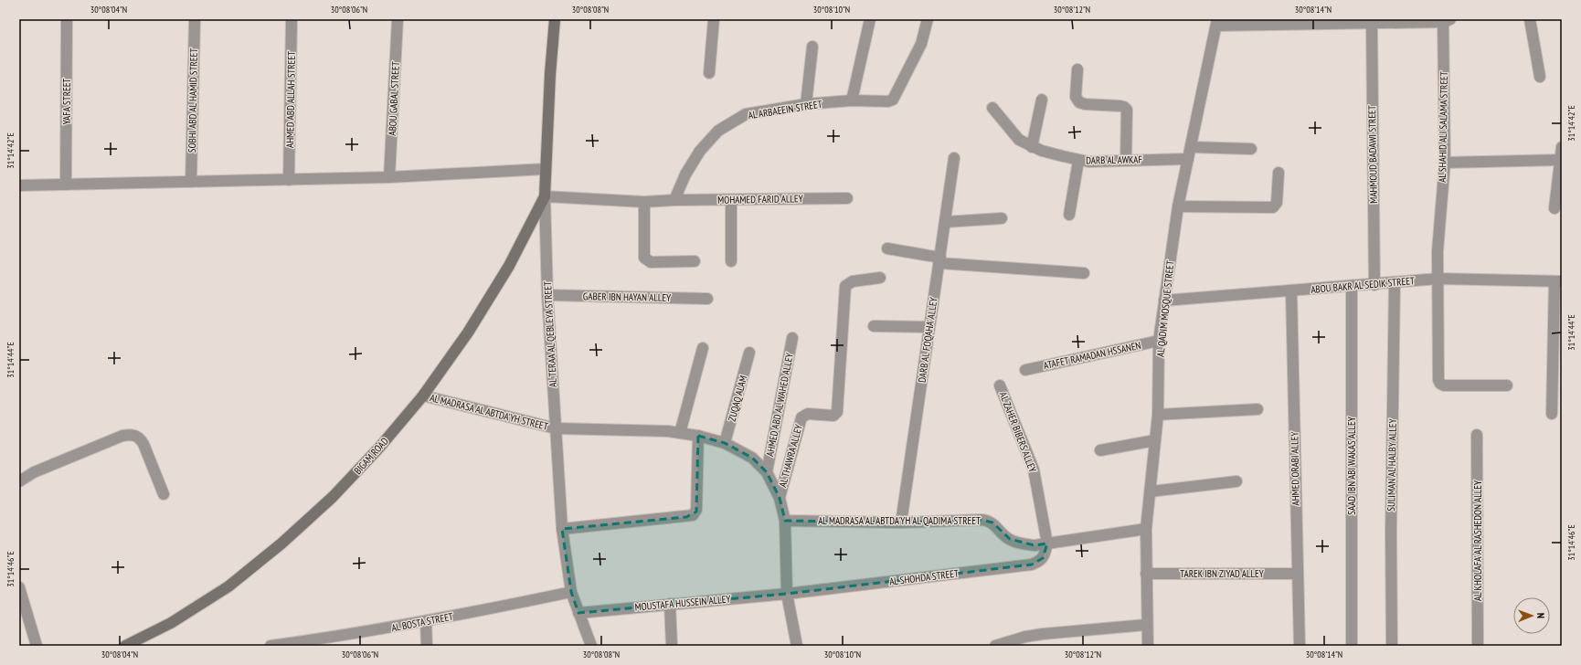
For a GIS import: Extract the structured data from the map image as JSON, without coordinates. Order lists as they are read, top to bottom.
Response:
{
  "streets": {
    "main road": ["AL TERAA AL QEBLEYA STREET", "BIGAM ROAD"],
    "street": [
      "ABOU GABAL STREET",
      "AHMED ABD ALLAH STREET",
      "SOBHI ABD AL HAMID STREET",
      "YAFA STREET",
      "AL ARBAEEIN STREET",
      "AL SHAHID ALI SALAMA STREET",
      "MAHMOUD BADAWI STREET",
      "DARB AL AWKAF",
      "MOHAMED FARID ALLEY",
      "ABOU BAKR AL SEDIK STREET",
      "GABER IBN HAYAN ALLEY",
      "AL QADIM MOSQUE STREET",
      "DARB AL FOQAHA' ALLEY",
      "ATAFET RAMADAN HSSANEN",
      "ZUQAQ ALAM",
      "AHMED ABD AL WAHED ALLEY",
      "AL MADRASA AL ABTDA'YH STREET",
      "AL ZAHER BIBERS ALLEY",
      "AL THAWRA ALLEY",
      "SULIMAN AL HALBY ALLEY",
      "SAAD IBN ABI WAKAS ALLEY",
      "AHMED ORABI ALLEY",
      "AL MADRASA AL ABTDA'YH AL QADIMA STREET",
      "AL KHOLAFA' AL RASHEDON ALLEY",
      "TAREK IBN ZIYAD ALLEY",
      "AL SHOHDA STREET",
      "MOUSTAFA HUSSEIN ALLEY",
      "AL BOSTA STREET"
    ]
  },
  "crossings": [
    ["AL ARBAEEIN STREET", "MOHAMED FARID ALLEY"],
    ["AL SHAHID ALI SALAMA STREET", "ABOU BAKR AL SEDIK STREET"],
    ["MAHMOUD BADAWI STREET", "ABOU BAKR AL SEDIK STREET"],
    ["DARB AL AWKAF", "AL QADIM MOSQUE STREET"],
    ["ABOU BAKR AL SEDIK STREET", "AL QADIM MOSQUE STREET"],
    ["ABOU BAKR AL SEDIK STREET", "SULIMAN AL HALBY ALLEY"],
    ["ABOU BAKR AL SEDIK STREET", "SAAD IBN ABI WAKAS ALLEY"],
    ["ABOU BAKR AL SEDIK STREET", "AHMED ORABI ALLEY"],
    ["GABER IBN HAYAN ALLEY", "AL TERAA AL QEBLEYA STREET"],
    ["AL QADIM MOSQUE STREET", "ATAFET RAMADAN HSSANEN"],
    ["AL QADIM MOSQUE STREET", "AL MADRASA AL ABTDA'YH AL QADIMA STREET"],
    ["AL QADIM MOSQUE STREET", "TAREK IBN ZIYAD ALLEY"],
    ["AL TERAA AL QEBLEYA STREET", "AL MADRASA AL ABTDA'YH STREET"],
    ["AL TERAA AL QEBLEYA STREET", "BIGAM ROAD"],
    ["AL TERAA AL QEBLEYA STREET", "MOUSTAFA HUSSEIN ALLEY"],
    ["AL TERAA AL QEBLEYA STREET", "AL BOSTA STREET"],
    ["DARB AL FOQAHA' ALLEY", "AL MADRASA AL ABTDA'YH AL QADIMA STREET"],
    ["AL MADRASA AL ABTDA'YH STREET", "BIGAM ROAD"],
    ["AL ZAHER BIBERS ALLEY", "AL MADRASA AL ABTDA'YH AL QADIMA STREET"],
    ["AL ZAHER BIBERS ALLEY", "AL SHOHDA STREET"],
    ["AHMED ORABI ALLEY", "TAREK IBN ZIYAD ALLEY"],
    ["AL MADRASA AL ABTDA'YH AL QADIMA STREET", "AL SHOHDA STREET"],
    ["AL SHOHDA STREET", "MOUSTAFA HUSSEIN ALLEY"]
  ],
  "north": "right",
  "coordinates": [
    "30°08'04\"N",
    "30°08'06\"N",
    "30°08'08\"N",
    "30°08'10\"N",
    "30°08'12\"N",
    "30°08'14\"N",
    "31°14'42\"E",
    "31°14'44\"E",
    "31°14'46\"E"
  ]
}
